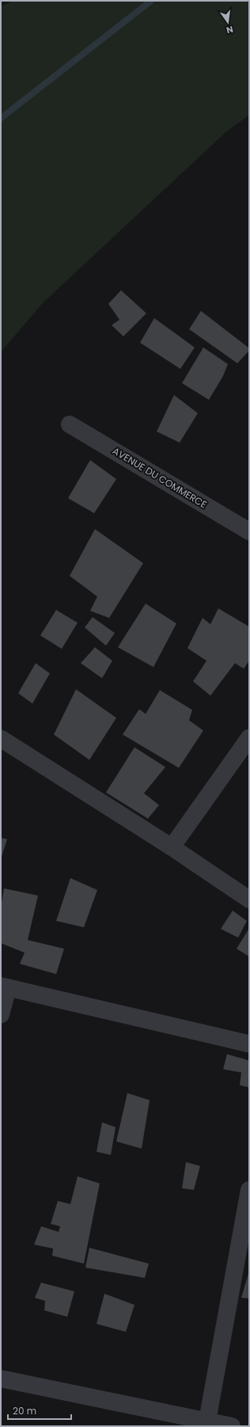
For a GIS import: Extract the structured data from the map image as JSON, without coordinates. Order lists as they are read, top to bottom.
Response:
{
  "streets": {
    "street": ["AVENUE DU COMMERCE"]
  },
  "scale_bar": "20 m",
  "north": "bottom"
}
